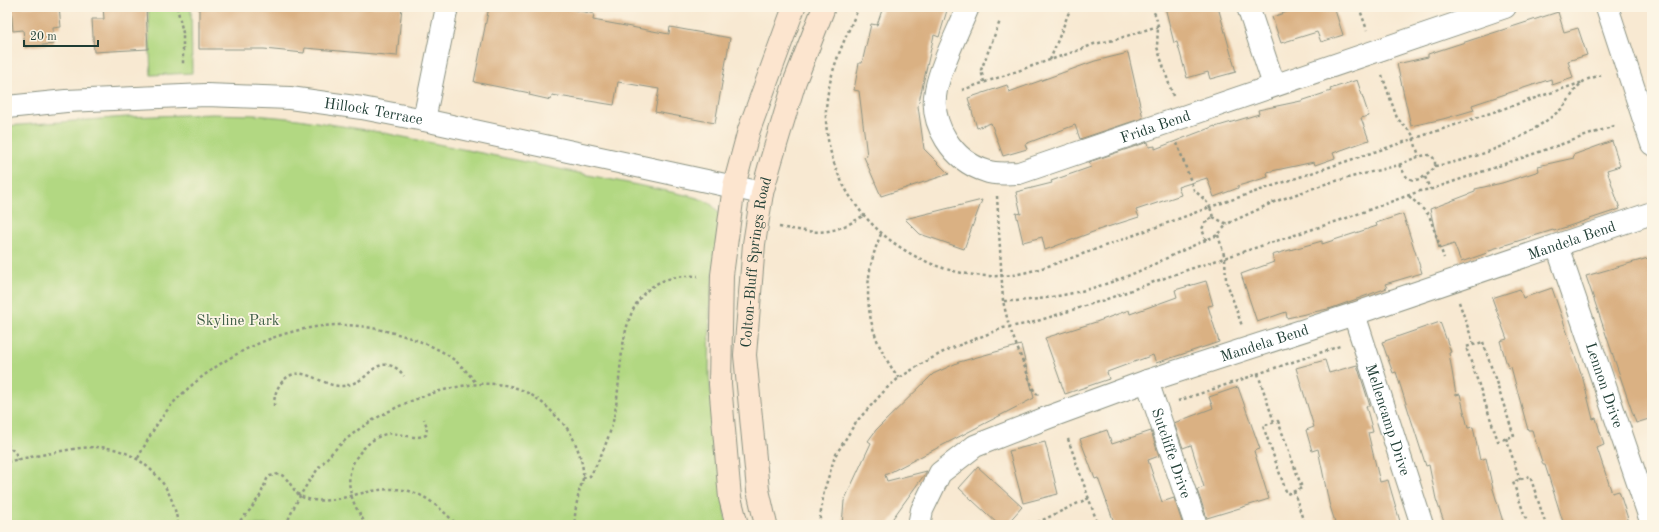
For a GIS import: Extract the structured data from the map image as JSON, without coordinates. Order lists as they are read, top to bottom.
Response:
{
  "streets": {
    "street": [
      "Hillock Terrace",
      "Frida Bend",
      "Mandela Bend",
      "Colton-Bluff Springs Road",
      "Lennon Drive",
      "Mellencamp Drive",
      "Sutcliffe Drive"
    ]
  },
  "crossings": [
    ["Hillock Terrace", "Colton-Bluff Springs Road"],
    ["Mandela Bend", "Lennon Drive"],
    ["Mandela Bend", "Mellencamp Drive"],
    ["Mandela Bend", "Sutcliffe Drive"]
  ],
  "parks": ["Skyline Park"],
  "scale_bar": "20 m"
}
